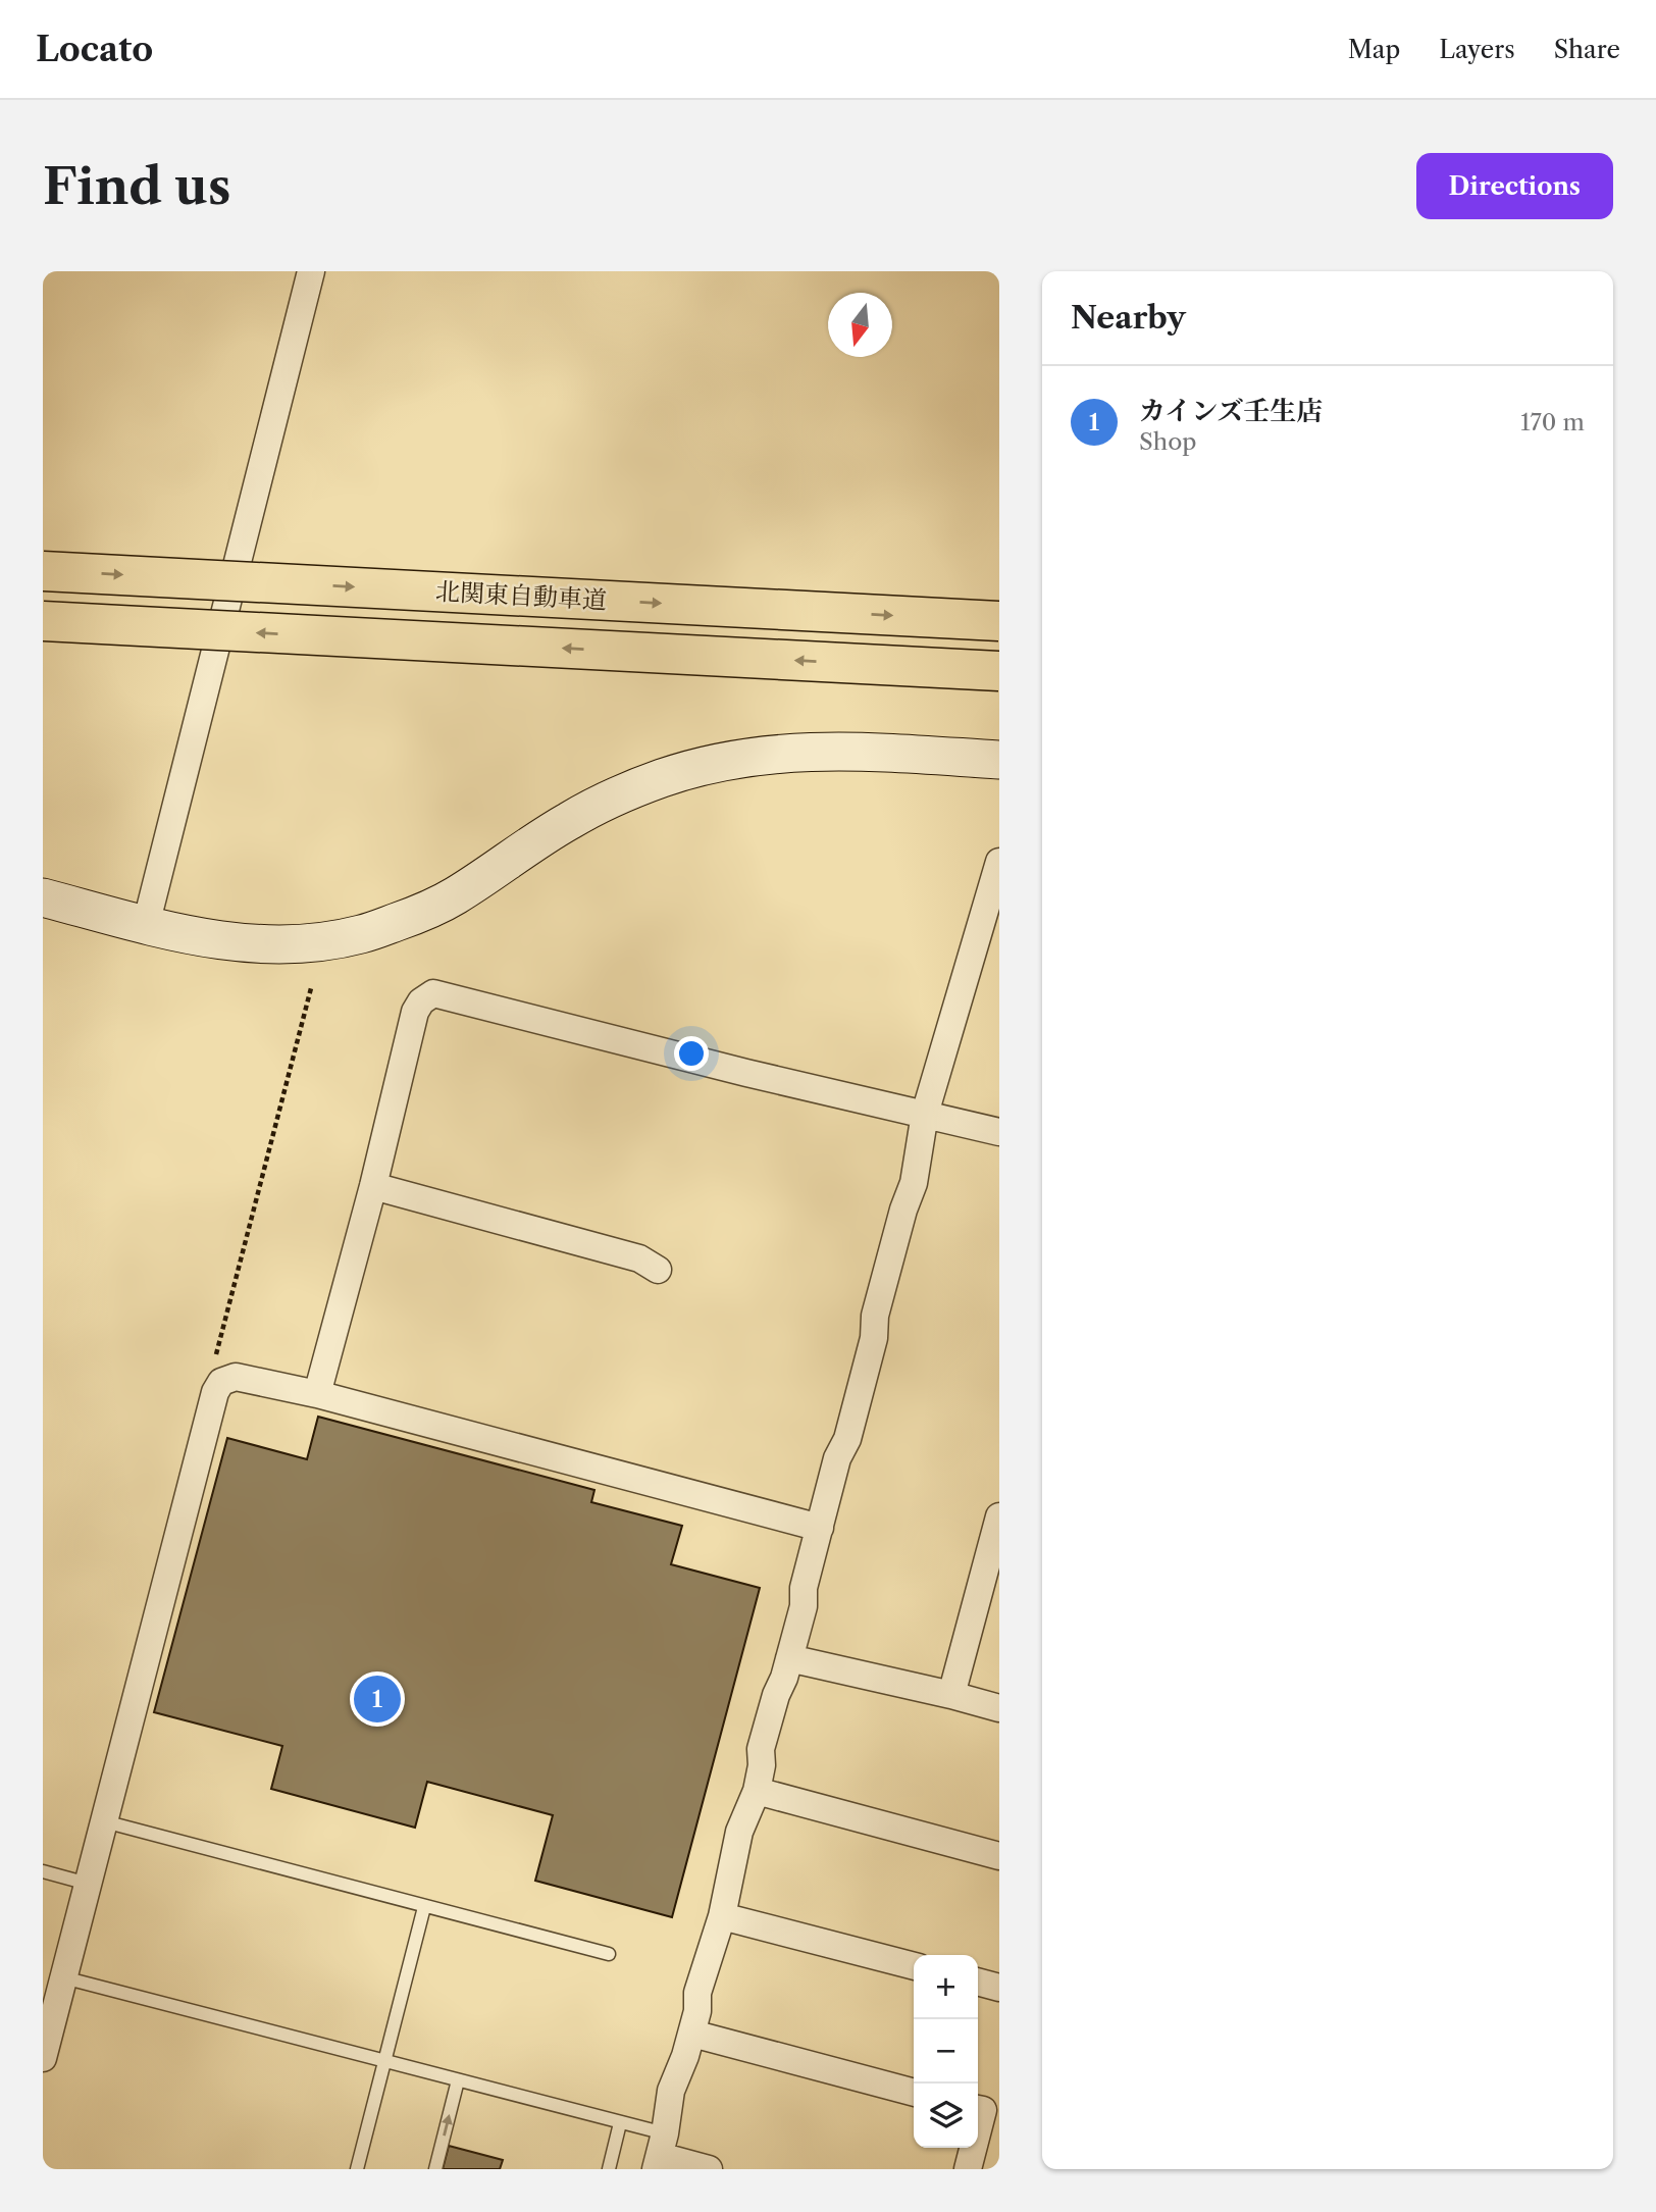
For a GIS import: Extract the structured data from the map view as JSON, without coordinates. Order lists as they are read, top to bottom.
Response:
{
  "streets": {
    "highway": ["北関東自動車道"]
  },
  "north": "bottom",
  "page": {
    "header": "Locato",
    "nav": ["Map", "Layers", "Share"],
    "buttons": "Directions",
    "title": "Find us",
    "heading": "Nearby",
    "list": [
      {
        "mark": "1",
        "name": "カインズ壬生店",
        "note": "Shop",
        "value": "170 m"
      }
    ],
    "pins": "1",
    "map_buttons": ["+", "−"]
  }
}
